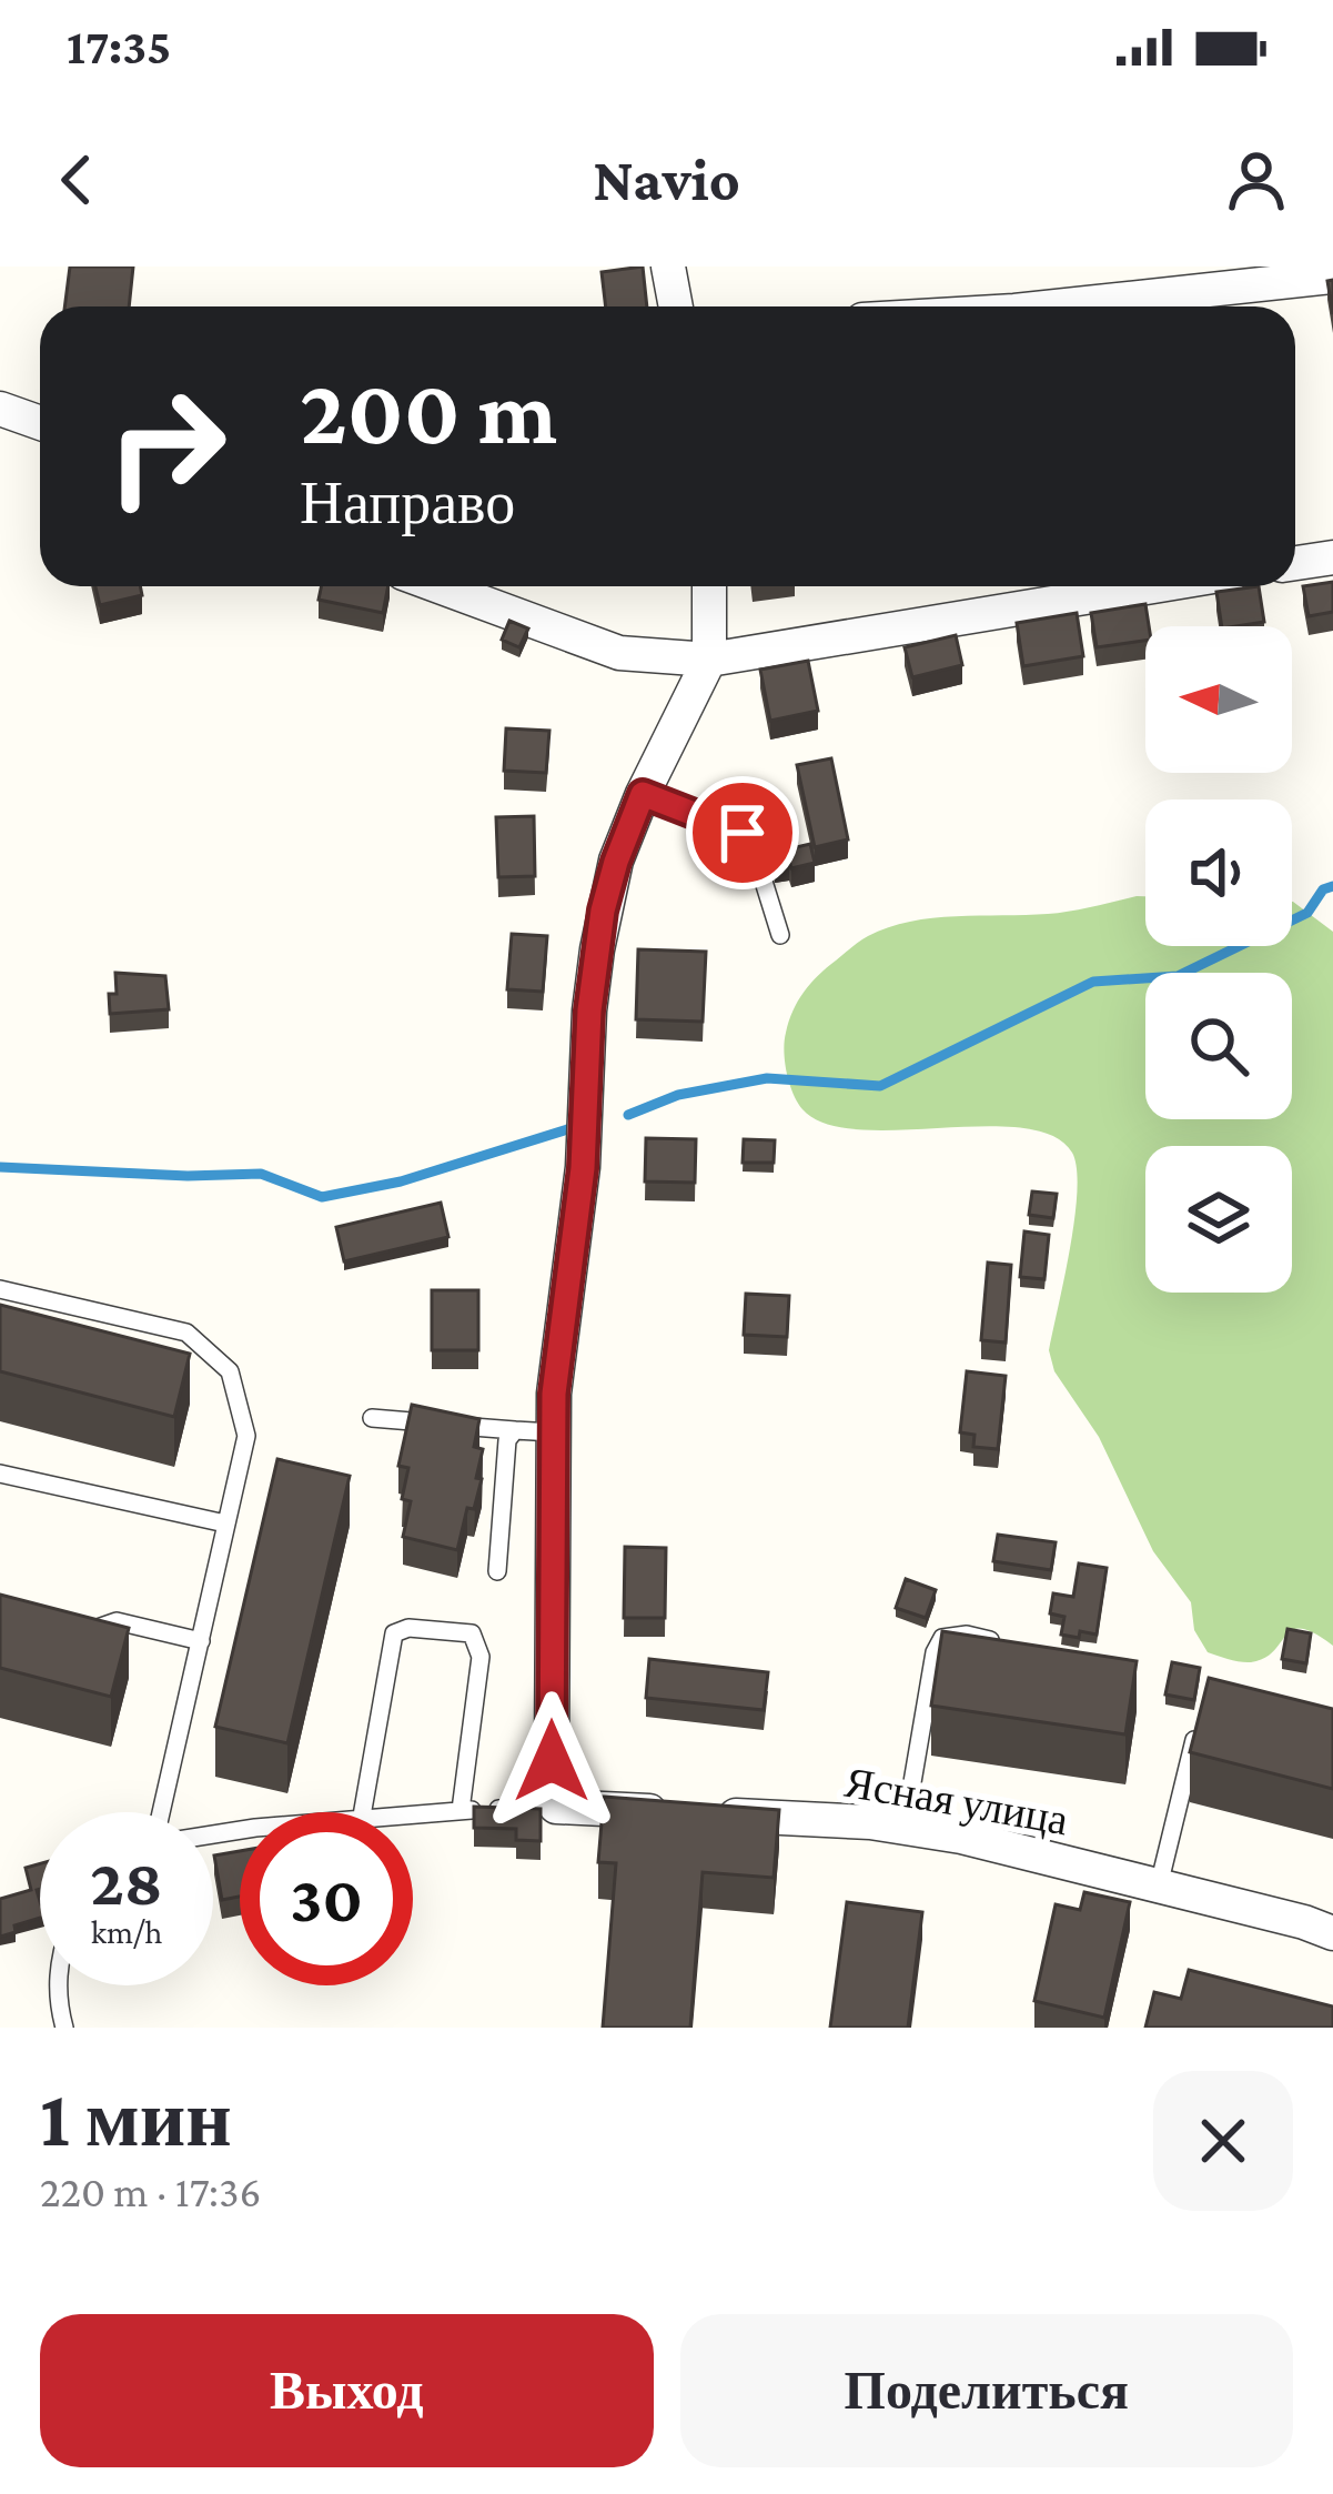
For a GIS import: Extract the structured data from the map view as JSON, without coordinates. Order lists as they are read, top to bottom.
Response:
{
  "streets": {
    "street": ["Ясная улица"]
  },
  "north": "left",
  "page": {
    "status": "17:35",
    "header": "Navio",
    "turn": ["200 m", "Направо"],
    "speed": "28 km/h",
    "limit": "30",
    "heading": ["1 мин", "220 m · 17:36"],
    "buttons": ["Выход", "Поделиться"]
  }
}
